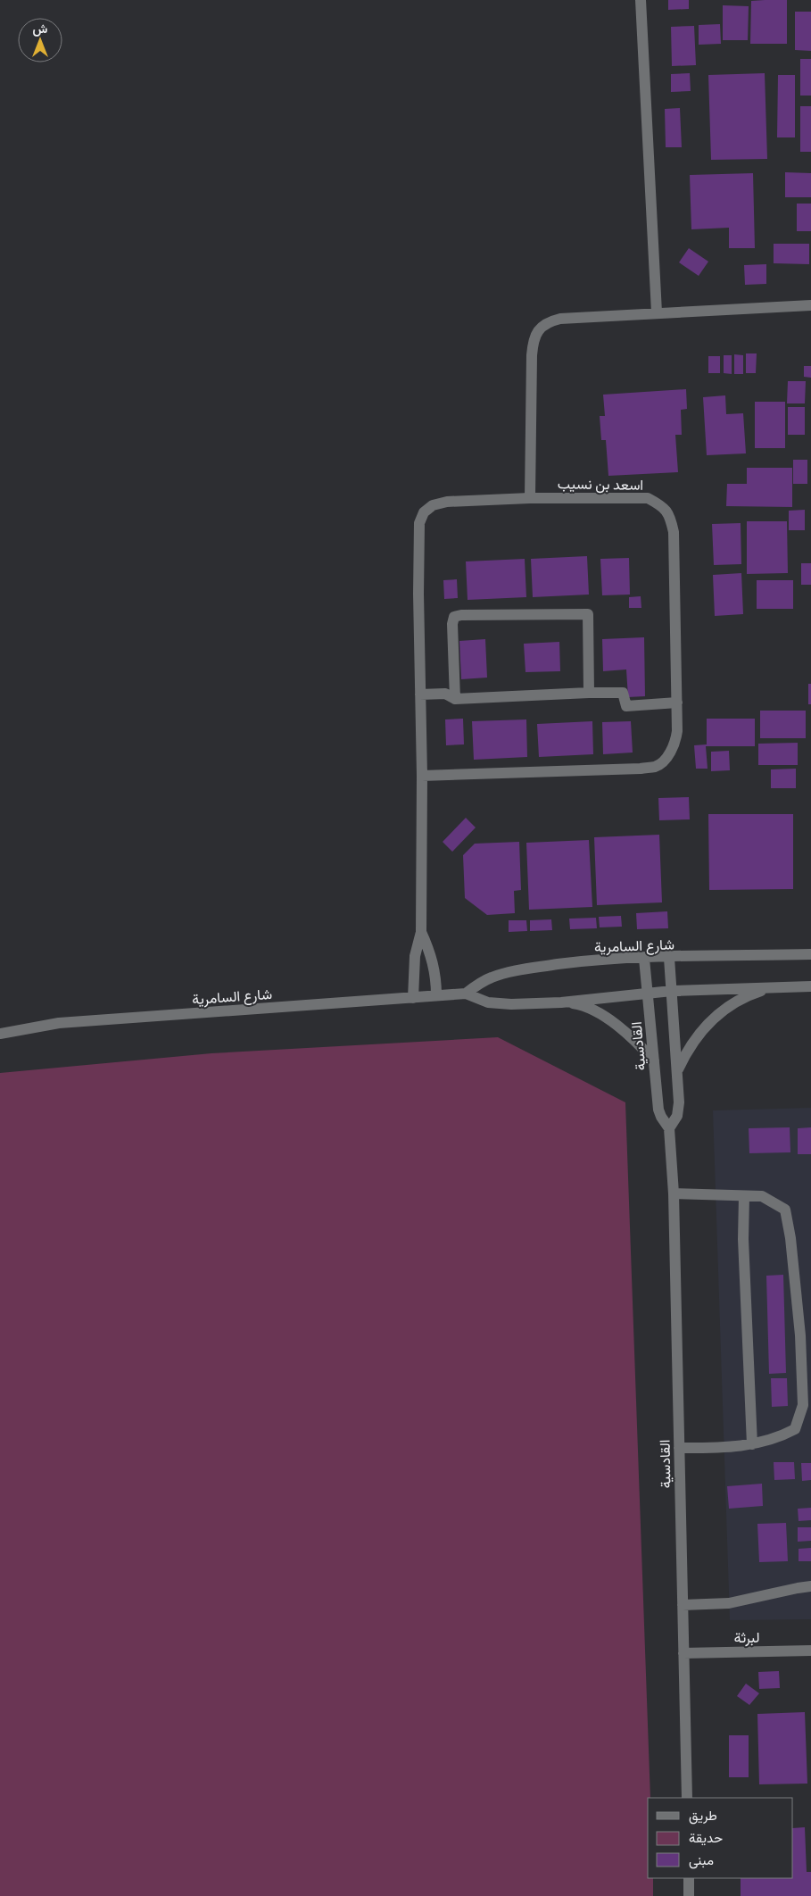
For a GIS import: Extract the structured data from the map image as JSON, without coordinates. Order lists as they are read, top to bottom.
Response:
{
  "streets": {
    "street": [
      "اسعد بن نسيب",
      "شارع السامرية",
      "القادسية",
      "لبرثة"
    ]
  },
  "crossings": [
    ["شارع السامرية", "القادسية"],
    ["القادسية", "لبرثة"]
  ],
  "legend": ["طريق", "حديقة", "مبنى"],
  "north": "top"
}
